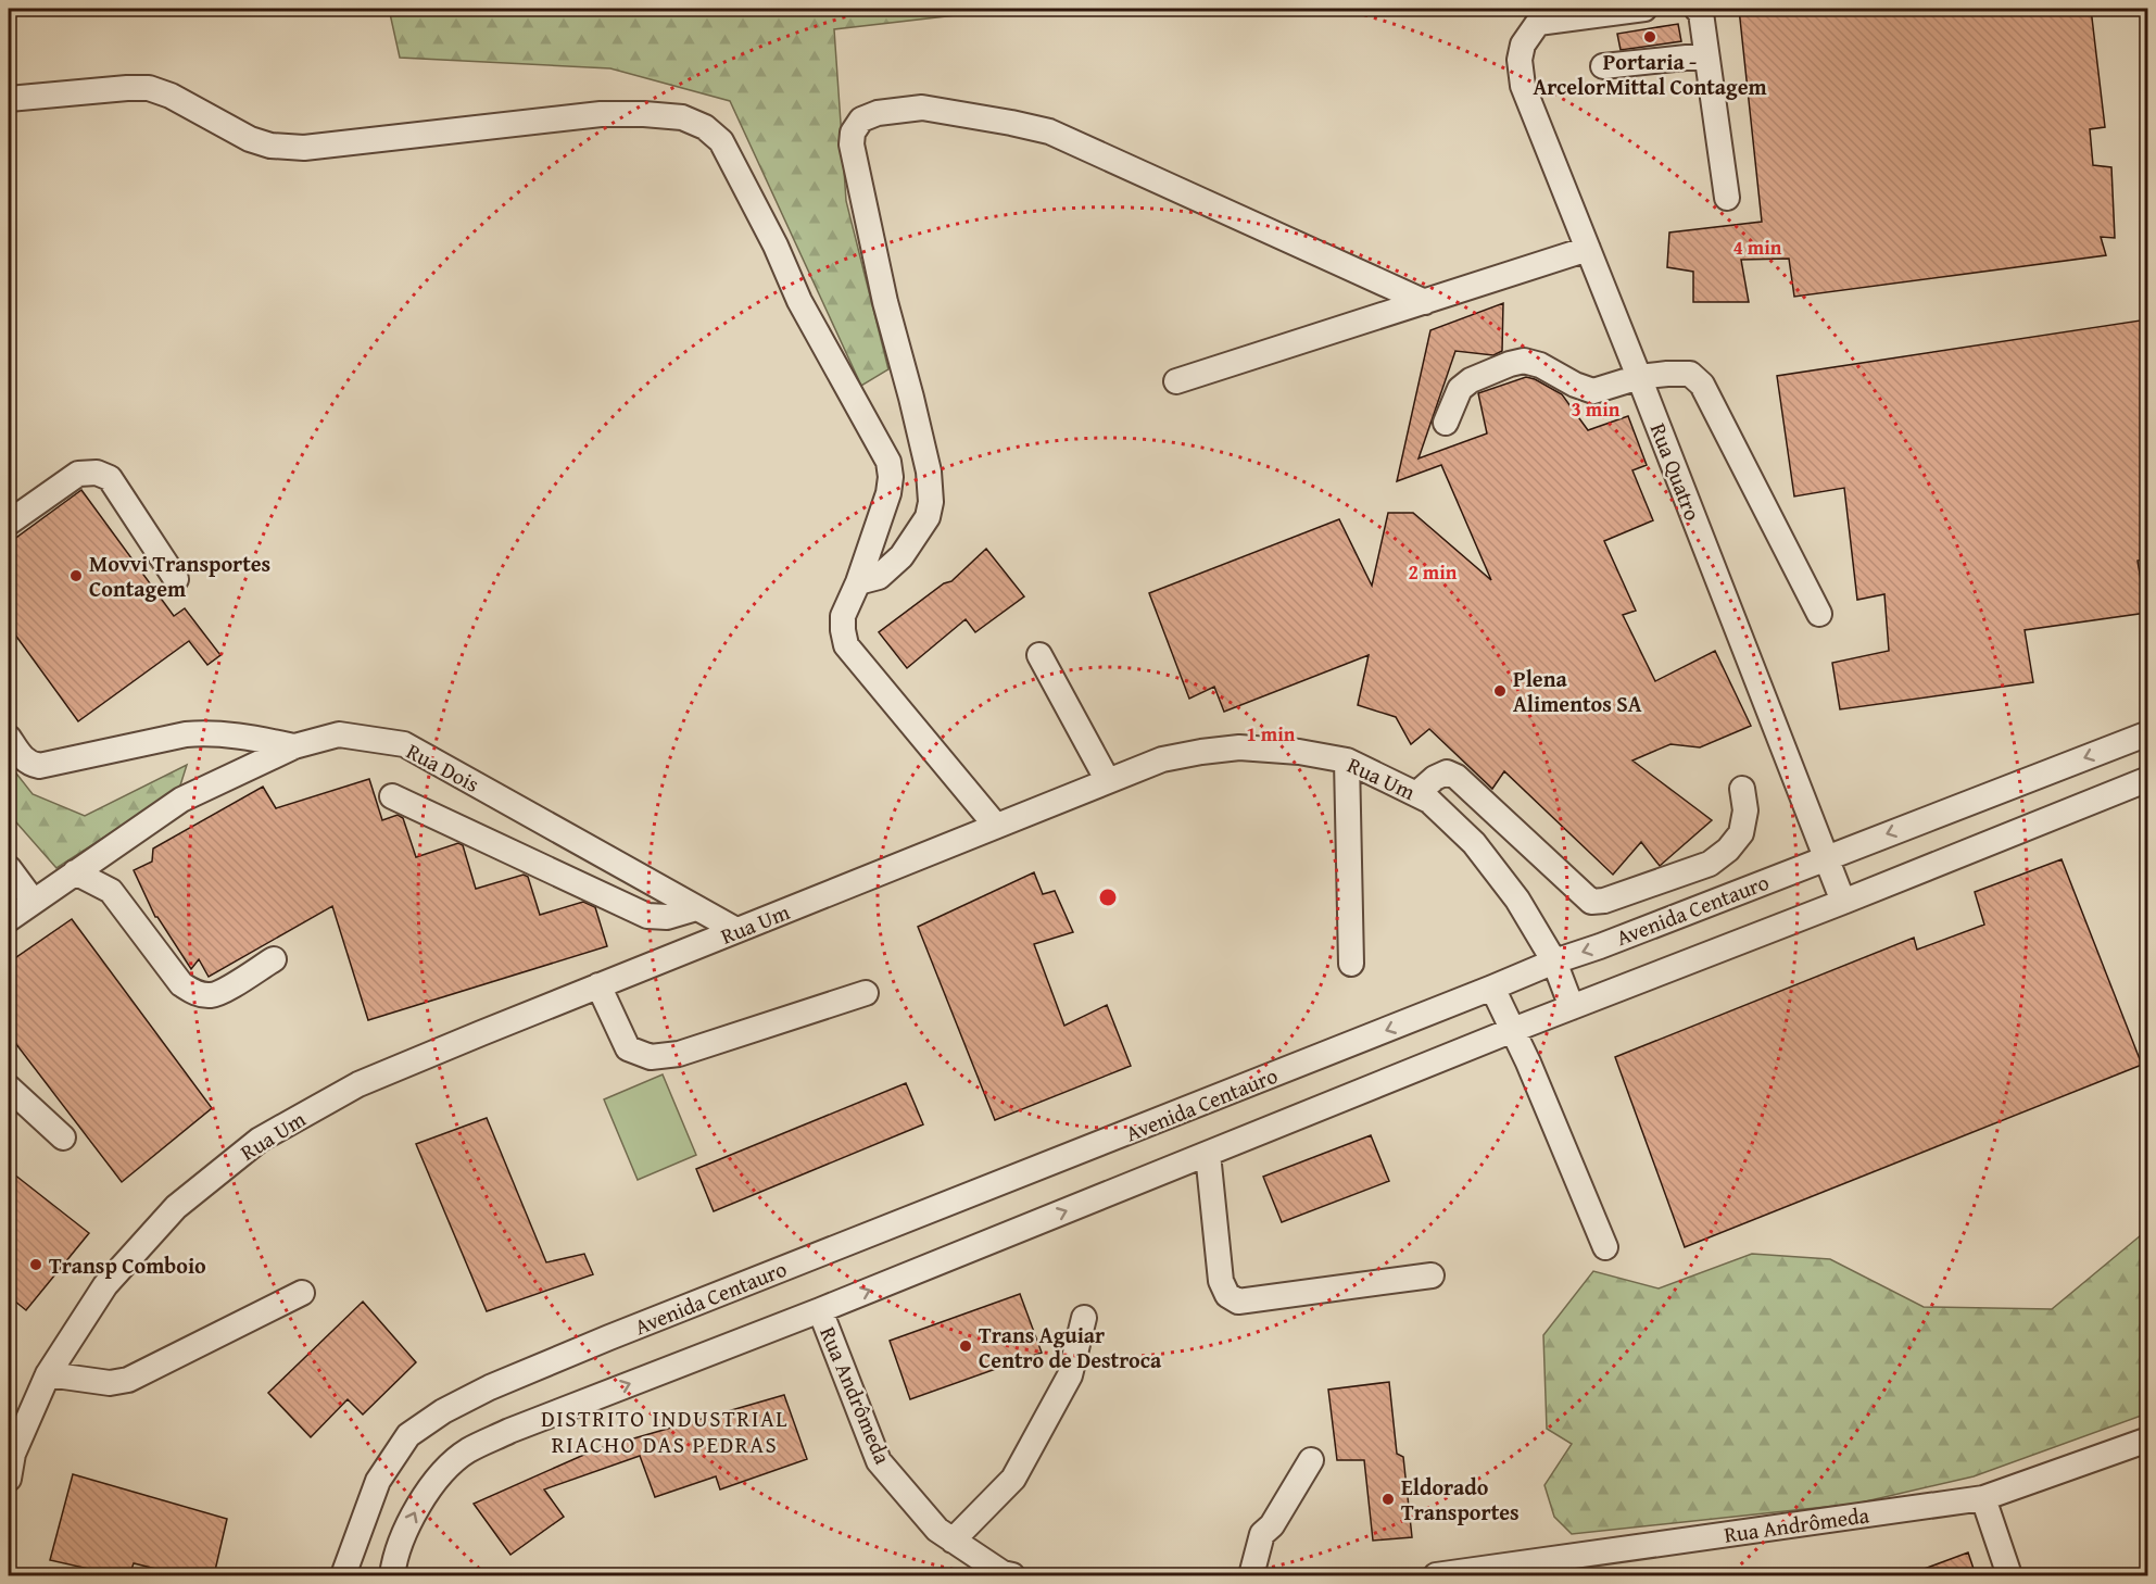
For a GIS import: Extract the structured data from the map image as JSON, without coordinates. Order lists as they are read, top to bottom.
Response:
{
  "streets": {
    "street": [
      "Rua Quatro",
      "Rua Dois",
      "Rua Um",
      "Avenida Centauro",
      "Rua Andrômeda"
    ]
  },
  "crossings": [
    ["Rua Quatro", "Avenida Centauro"],
    ["Rua Dois", "Rua Um"],
    ["Rua Um", "Avenida Centauro"]
  ],
  "districts": ["DISTRITO INDUSTRIAL RIACHO DAS PEDRAS"],
  "places": [
    "Portaria - ArcelorMittal Contagem",
    "Movvi Transportes Contagem",
    "Plena Alimentos SA",
    "Transp Comboio",
    "Trans Aguiar Centro de Destroca",
    "Eldorado Transportes"
  ],
  "rings": [
    "4 min",
    "3 min",
    "2 min",
    "1 min"
  ]
}
